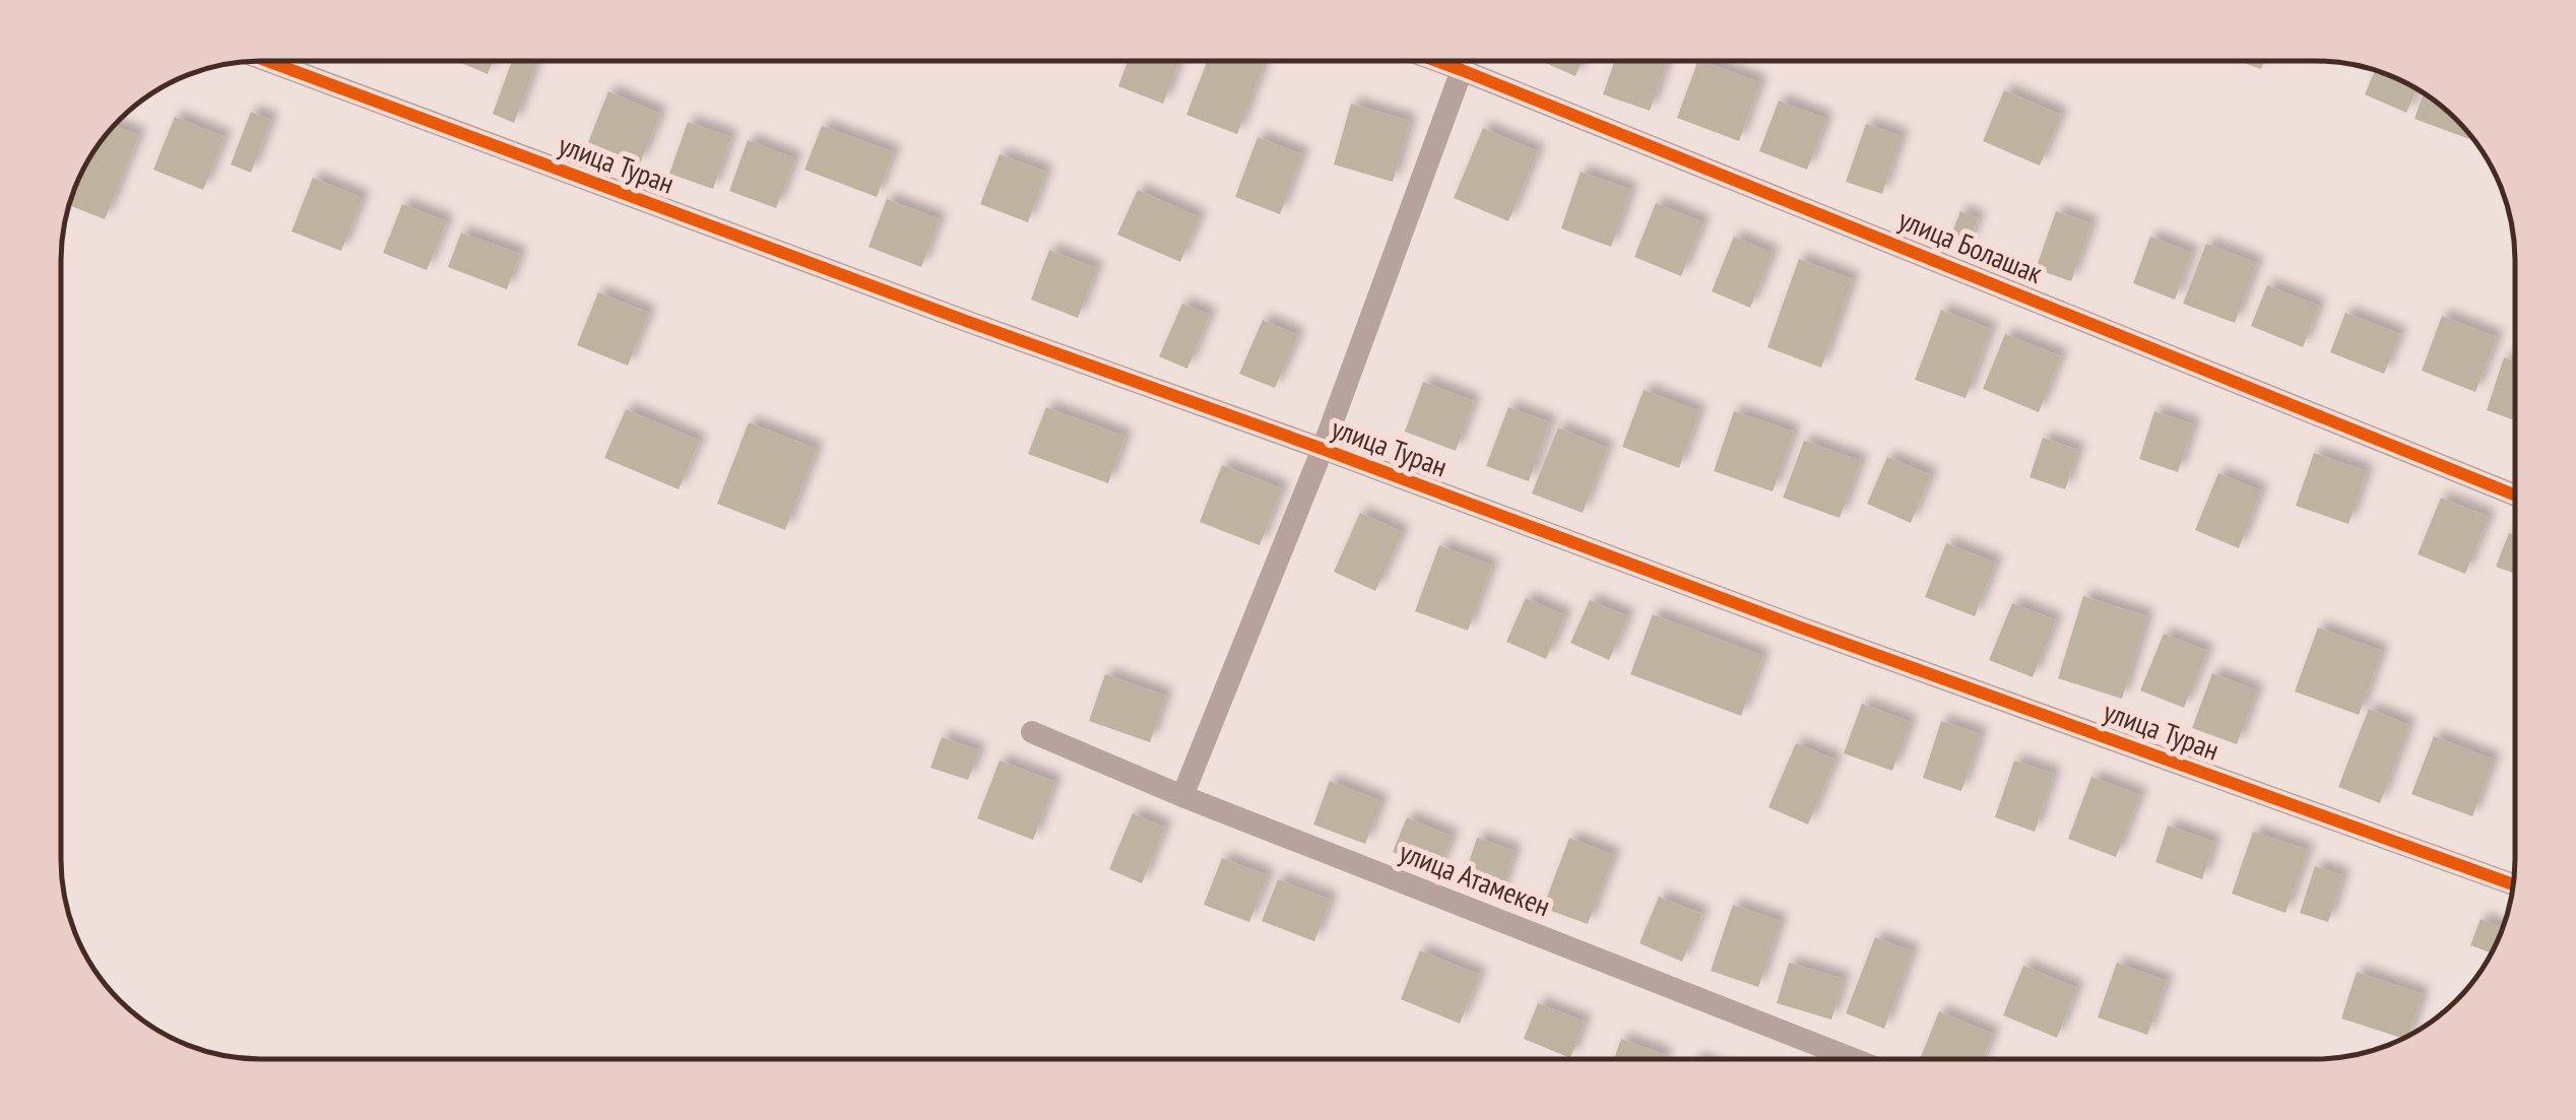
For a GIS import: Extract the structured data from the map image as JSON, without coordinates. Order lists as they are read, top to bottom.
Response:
{
  "streets": {
    "street": ["улица Туран", "улица Болашак", "улица Атамекен"]
  }
}
